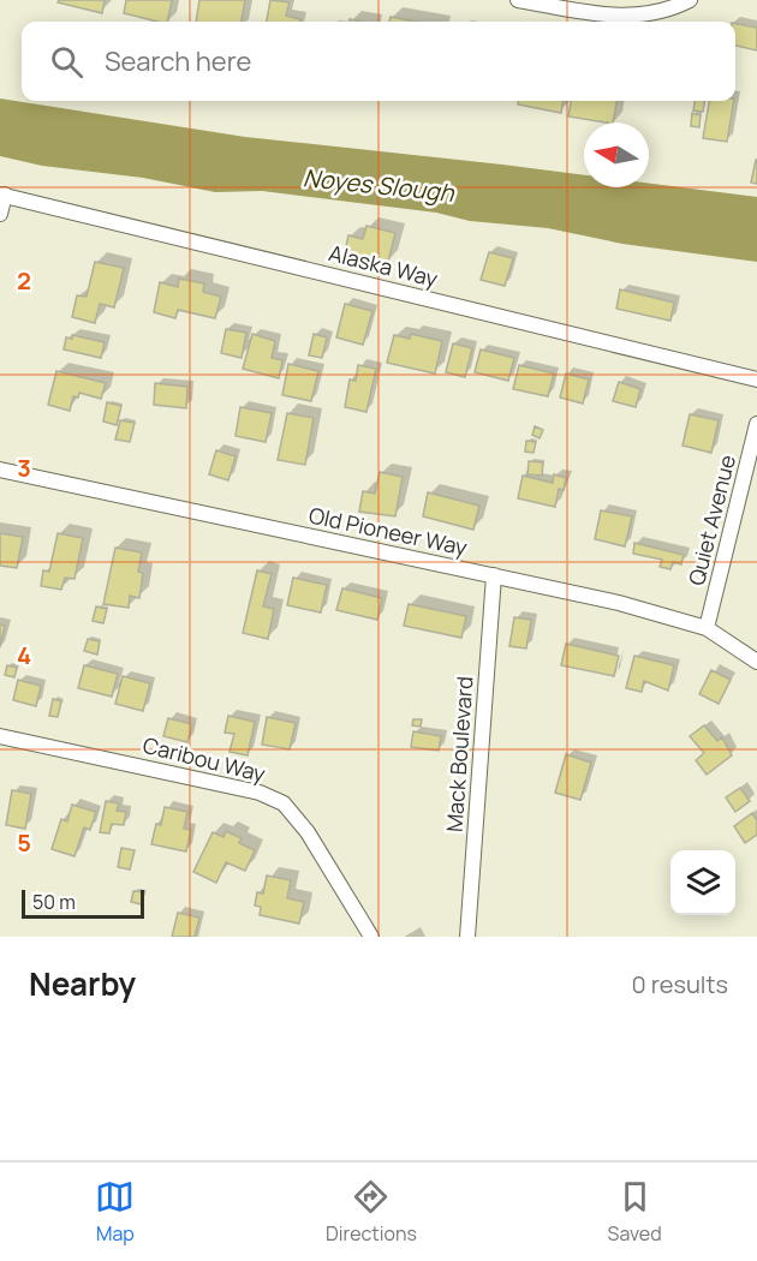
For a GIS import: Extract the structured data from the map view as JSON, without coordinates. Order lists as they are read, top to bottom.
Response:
{
  "streets": {
    "street": [
      "Alaska Way",
      "Quiet Avenue",
      "Old Pioneer Way",
      "Mack Boulevard",
      "Caribou Way"
    ]
  },
  "crossings": [
    ["Quiet Avenue", "Old Pioneer Way"],
    ["Old Pioneer Way", "Mack Boulevard"]
  ],
  "water": ["Noyes Slough"],
  "scale_bar": "50 m",
  "north": "left",
  "page": {
    "search": "Search here",
    "scale": "50 m",
    "heading": ["Nearby", "0 results"],
    "nav": ["Map", "Directions", "Saved"]
  },
  "grid": {
    "rows": [
      "2",
      "3",
      "4",
      "5"
    ]
  }
}
